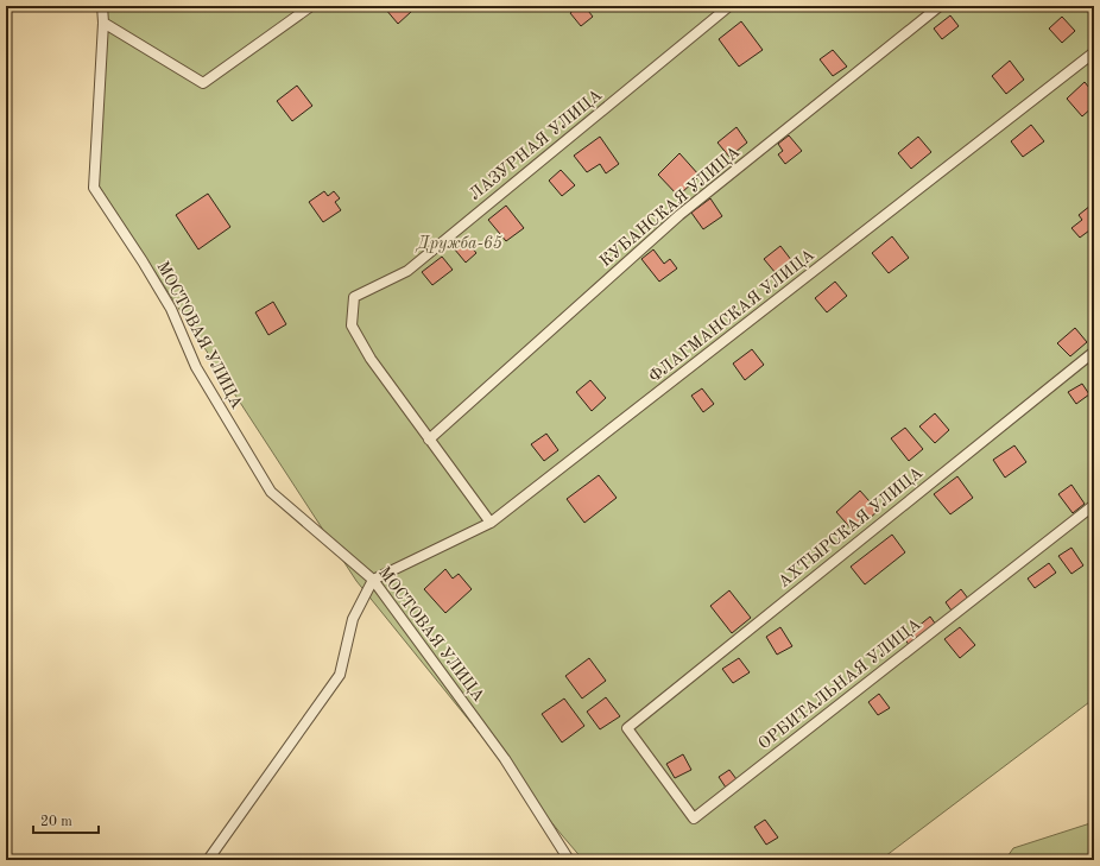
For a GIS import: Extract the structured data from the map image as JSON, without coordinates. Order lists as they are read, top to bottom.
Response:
{
  "streets": {
    "lane": [
      "ЛАЗУРНАЯ УЛИЦА",
      "КУБАНСКАЯ УЛИЦА",
      "ФЛАГМАНСКАЯ УЛИЦА",
      "МОСТОВАЯ УЛИЦА",
      "АХТЫРСКАЯ УЛИЦА",
      "ОРБИТАЛЬНАЯ УЛИЦА"
    ]
  },
  "crossings": [
    ["ЛАЗУРНАЯ УЛИЦА", "КУБАНСКАЯ УЛИЦА"],
    ["ФЛАГМАНСКАЯ УЛИЦА", "МОСТОВАЯ УЛИЦА"],
    ["АХТЫРСКАЯ УЛИЦА", "ОРБИТАЛЬНАЯ УЛИЦА"]
  ],
  "parks": ["Дружба-65"],
  "scale_bar": "20 m"
}
